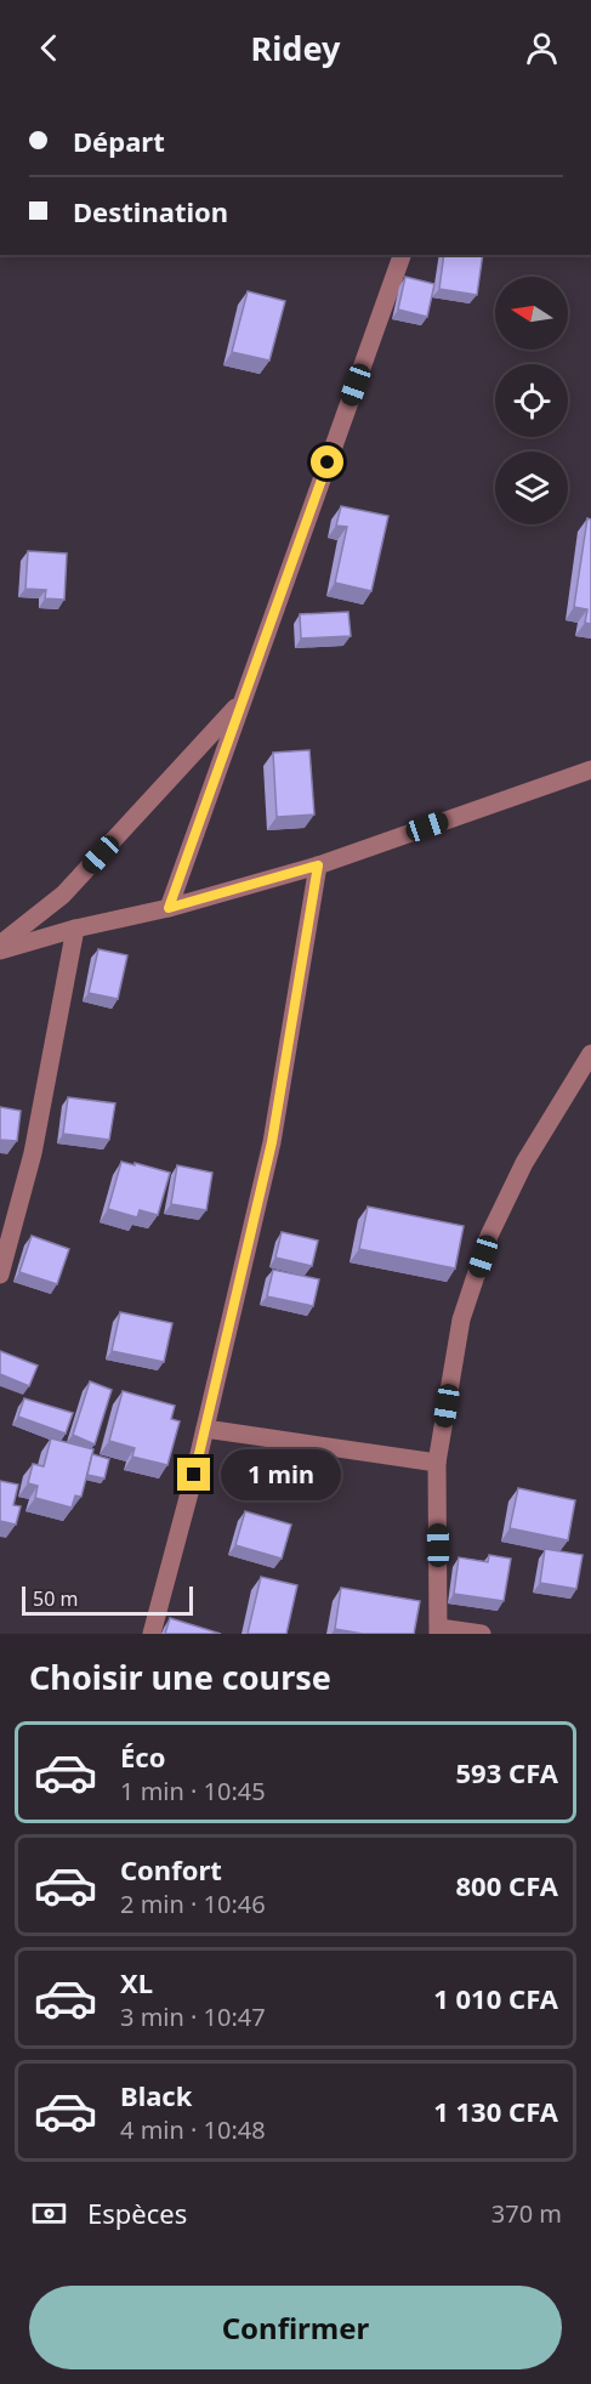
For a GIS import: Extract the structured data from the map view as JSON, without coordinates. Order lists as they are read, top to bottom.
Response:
{
  "scale_bar": "50 m",
  "north": "left",
  "page": {
    "header": "Ridey",
    "banner": ["Départ", "Destination"],
    "bubble": "1 min",
    "scale": "50 m",
    "heading": "Choisir une course",
    "list": [
      {
        "name": "Éco",
        "note": "1 min · 10:45",
        "value": "593 CFA"
      },
      {
        "name": "Confort",
        "note": "2 min · 10:46",
        "value": "800 CFA"
      },
      {
        "name": "XL",
        "note": "3 min · 10:47",
        "value": "1 010 CFA"
      },
      {
        "name": "Black",
        "note": "4 min · 10:48",
        "value": "1 130 CFA"
      }
    ],
    "pay": ["Espèces", "370 m"],
    "buttons": "Confirmer"
  }
}
